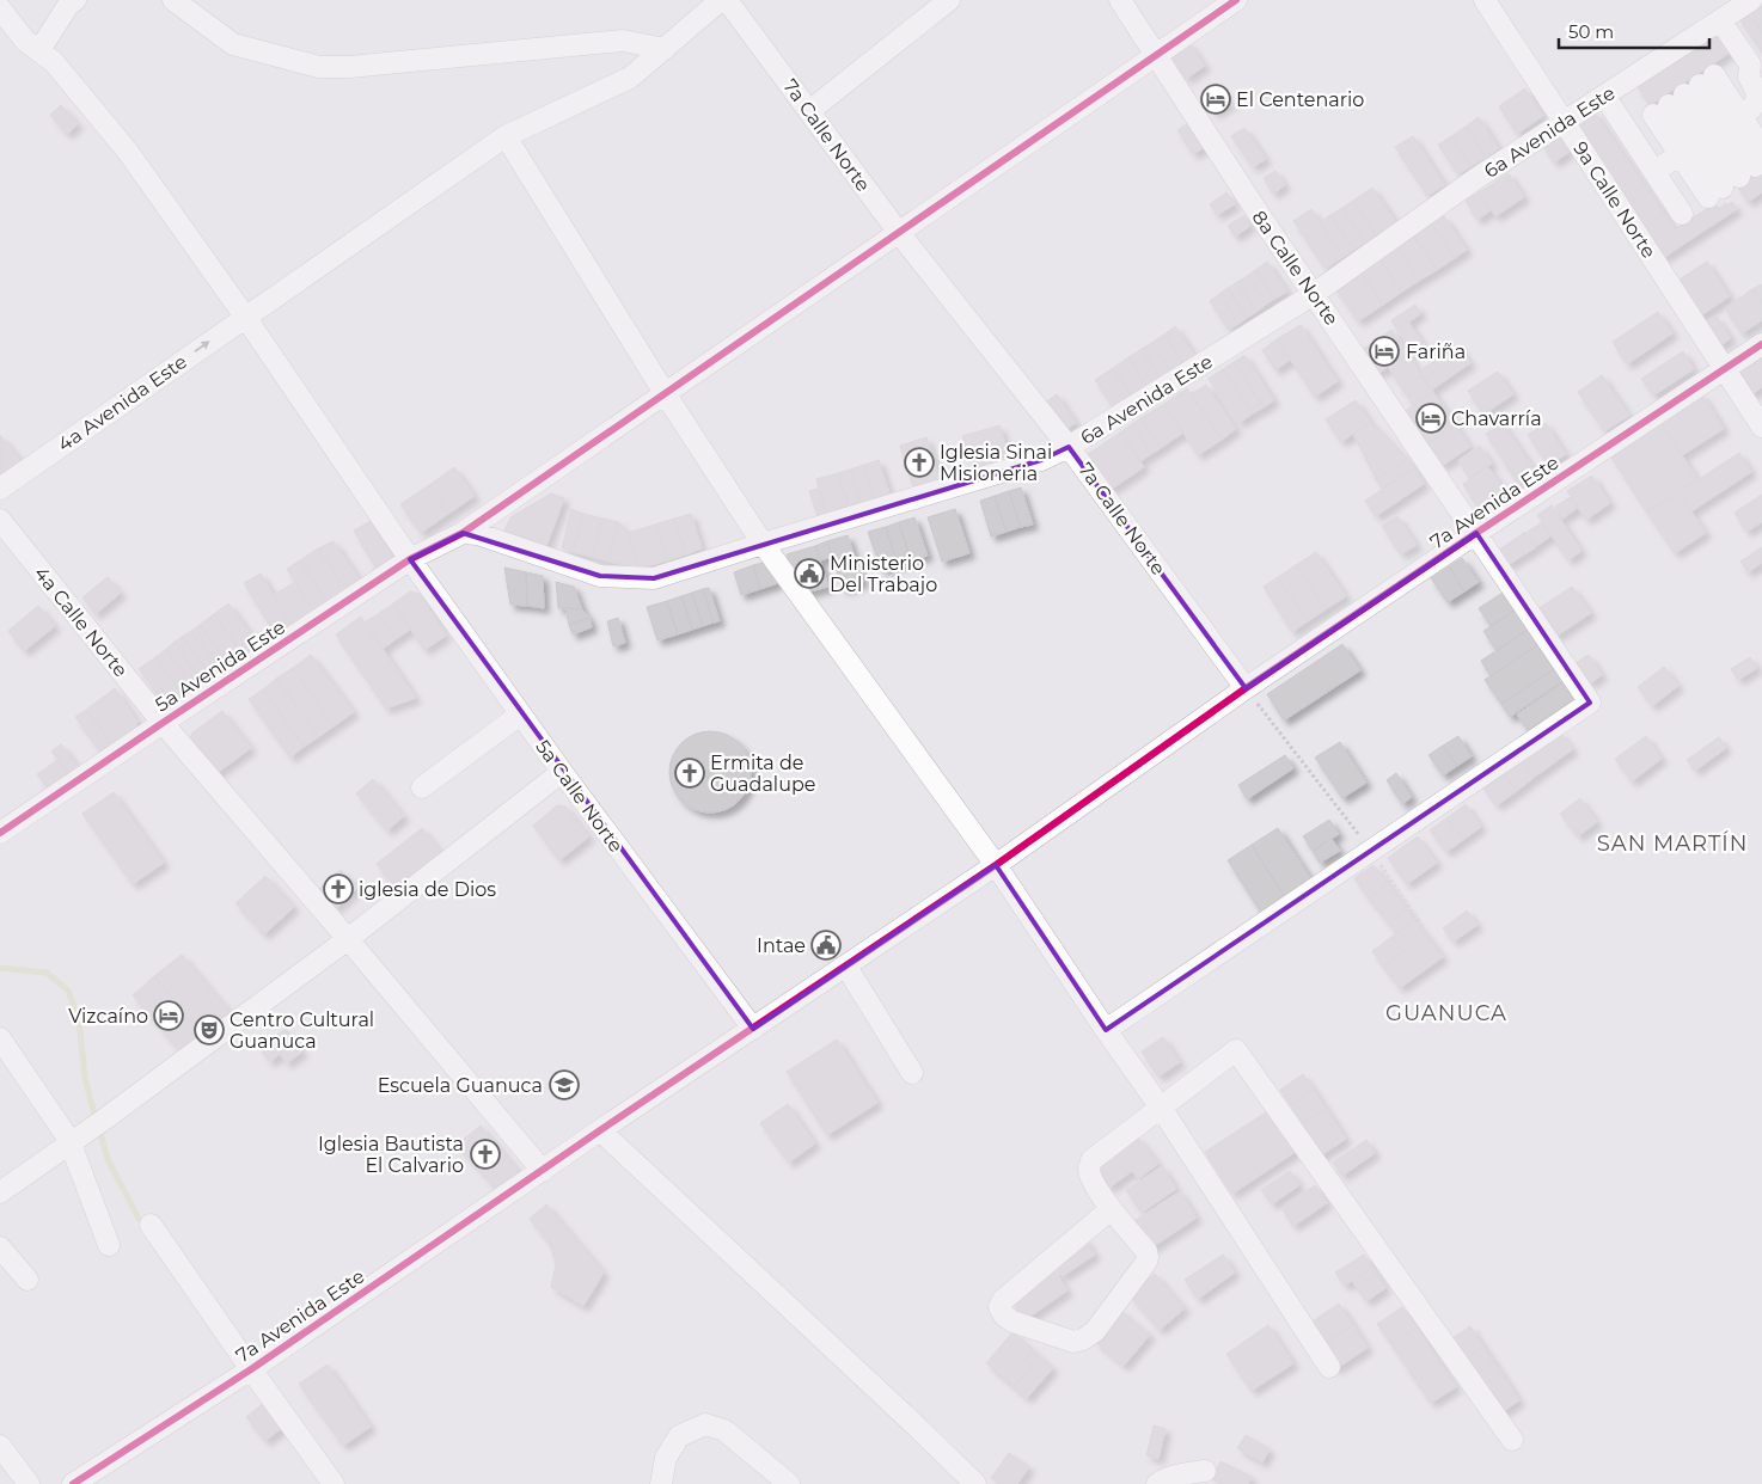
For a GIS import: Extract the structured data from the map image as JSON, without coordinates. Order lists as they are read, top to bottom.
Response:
{
  "streets": {
    "street": [
      "6a Avenida Este",
      "7a Calle Norte",
      "9a Calle Norte",
      "8a Calle Norte",
      "4a Avenida Este",
      "7a Avenida Este",
      "4a Calle Norte",
      "5a Avenida Este",
      "5a Calle Norte"
    ]
  },
  "crossings": [
    ["6a Avenida Este", "7a Calle Norte"],
    ["6a Avenida Este", "9a Calle Norte"],
    ["6a Avenida Este", "8a Calle Norte"],
    ["6a Avenida Este", "5a Avenida Este"],
    ["7a Calle Norte", "7a Avenida Este"],
    ["7a Calle Norte", "5a Avenida Este"],
    ["9a Calle Norte", "7a Avenida Este"],
    ["8a Calle Norte", "7a Avenida Este"],
    ["8a Calle Norte", "5a Avenida Este"],
    ["4a Avenida Este", "5a Calle Norte"],
    ["7a Avenida Este", "4a Calle Norte"],
    ["7a Avenida Este", "5a Calle Norte"],
    ["4a Calle Norte", "5a Avenida Este"],
    ["5a Avenida Este", "5a Calle Norte"]
  ],
  "one_way": ["4a Avenida Este"],
  "districts": ["SAN MARTÍN", "GUANUCA"],
  "places": {
    "hotel": [
      "El Centenario",
      "Fariña",
      "Chavarría",
      "Vizcaíno"
    ],
    "church": [
      "Iglesia Sinai Misioneria",
      "Ermita de Guadalupe",
      "iglesia de Dios",
      "Iglesia Bautista El Calvario"
    ],
    "public building": ["Ministerio Del Trabajo", "Intae"],
    "theatre": ["Centro Cultural Guanuca"],
    "school or university": ["Escuela Guanuca"]
  },
  "scale_bar": "50 m"
}
